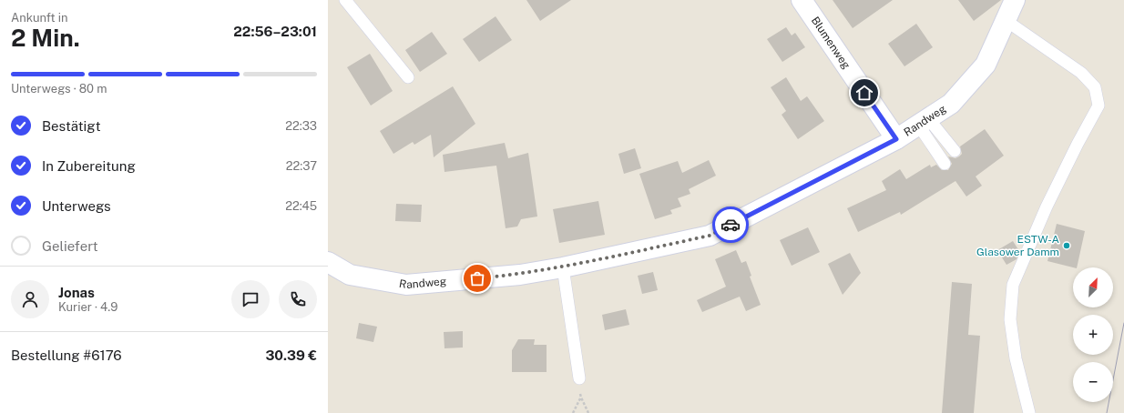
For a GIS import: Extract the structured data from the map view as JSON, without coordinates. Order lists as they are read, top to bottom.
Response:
{
  "streets": {
    "street": ["Blumenweg", "Randweg"]
  },
  "crossings": [
    ["Blumenweg", "Randweg"]
  ],
  "places": ["ESTW-A Glasower Damm"],
  "north": "top right",
  "page": {
    "heading": ["2 Min.", "Ankunft in", "22:56–23:01"],
    "panel": [
      "Jonas",
      "Kurier · 4.9",
      "Bestellung #6176",
      "30.39 €"
    ],
    "bar": "Unterwegs · 80 m",
    "list": [
      ["Bestätigt", "22:33"],
      ["In Zubereitung", "22:37"],
      ["Unterwegs", "22:45"],
      "Geliefert"
    ],
    "map_buttons": ["+", "−"]
  }
}
